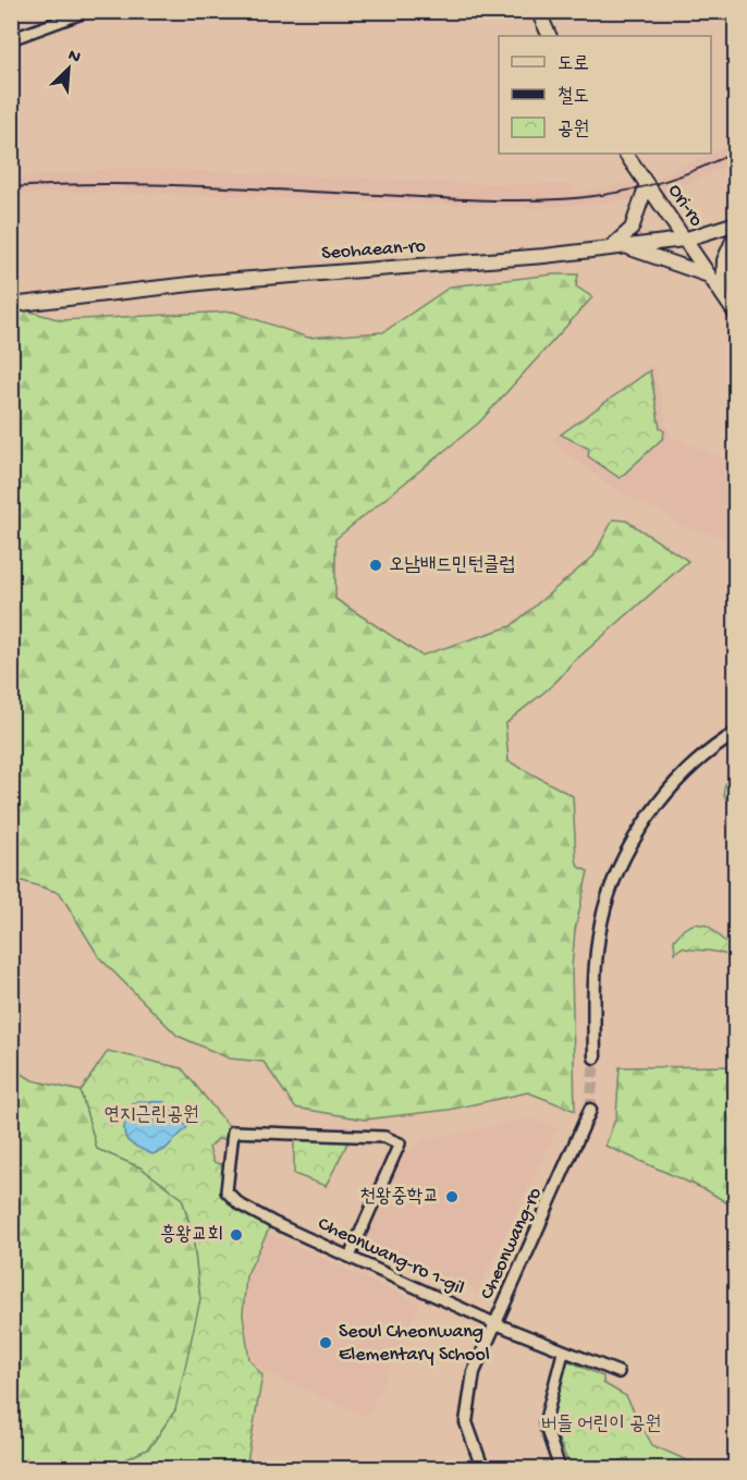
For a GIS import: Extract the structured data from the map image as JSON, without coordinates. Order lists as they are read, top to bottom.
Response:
{
  "streets": {
    "main road": ["Ori-ro", "Seohaean-ro"],
    "street": ["Cheonwang-ro", "Cheonwang-ro 1-gil"]
  },
  "crossings": [
    ["Ori-ro", "Seohaean-ro"],
    ["Cheonwang-ro", "Cheonwang-ro 1-gil"]
  ],
  "parks": ["연지근린공원", "버들 어린이 공원"],
  "places": [
    "오남배드민턴클럽",
    "천왕중학교",
    "흥왕교회",
    "Seoul Cheonwang Elementary School"
  ],
  "legend": ["도로", "철도", "공원"],
  "north": "top right"
}
